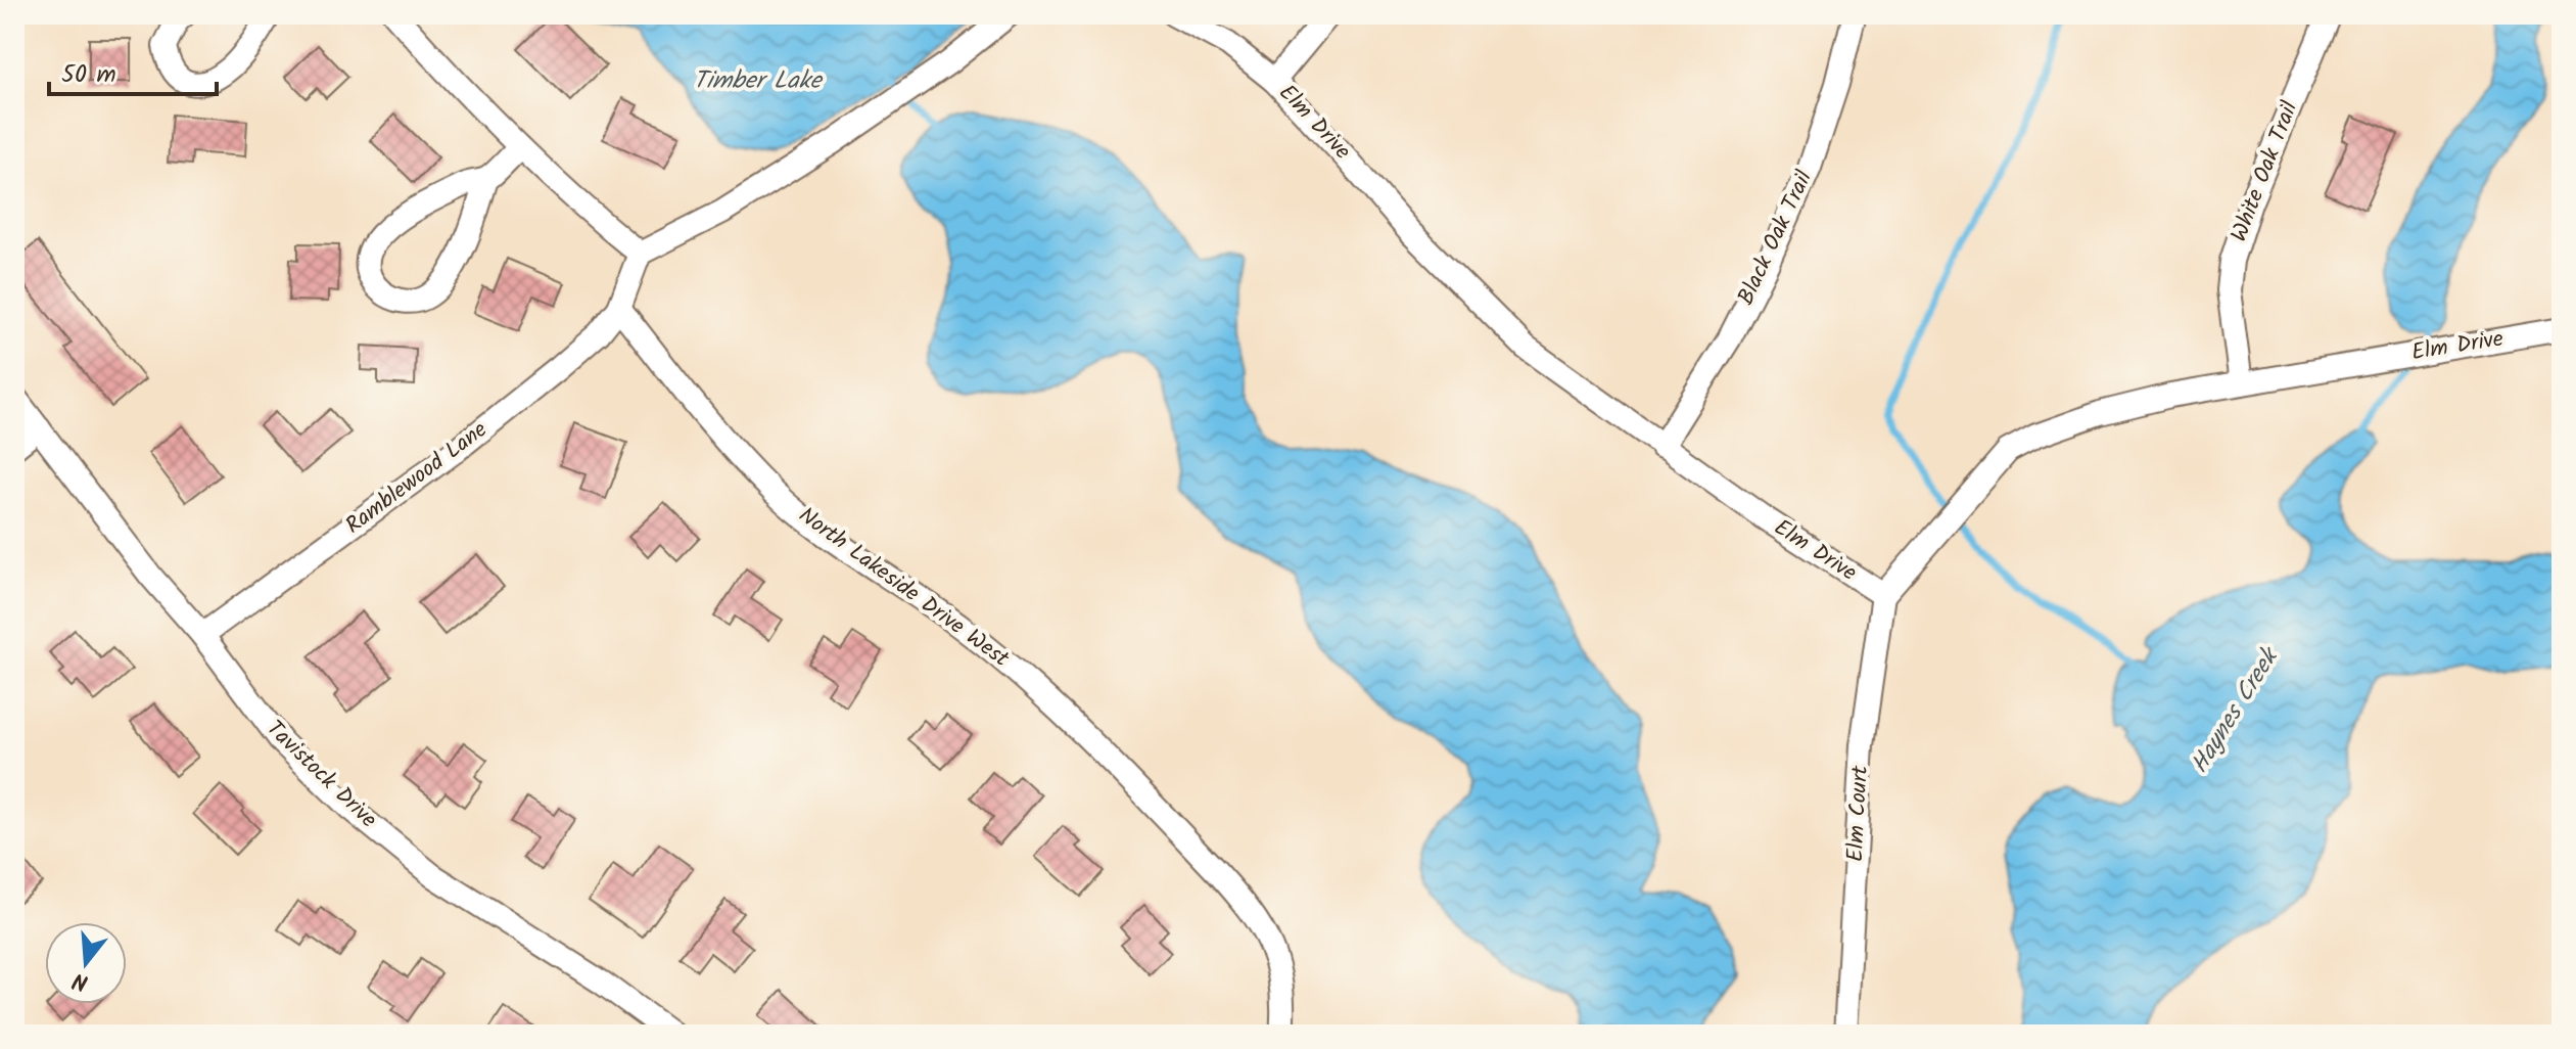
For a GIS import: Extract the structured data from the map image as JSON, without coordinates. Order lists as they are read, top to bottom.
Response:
{
  "streets": {
    "street": [
      "Elm Drive",
      "White Oak Trail",
      "Black Oak Trail",
      "Ramblewood Lane",
      "North Lakeside Drive West",
      "Tavistock Drive",
      "Elm Court"
    ]
  },
  "crossings": [
    ["Elm Drive", "White Oak Trail"],
    ["Elm Drive", "Black Oak Trail"],
    ["Elm Drive", "Elm Court"],
    ["Ramblewood Lane", "North Lakeside Drive West"],
    ["Ramblewood Lane", "Tavistock Drive"]
  ],
  "water": ["Timber Lake", "Haynes Creek"],
  "scale_bar": "50 m",
  "north": "bottom"
}
